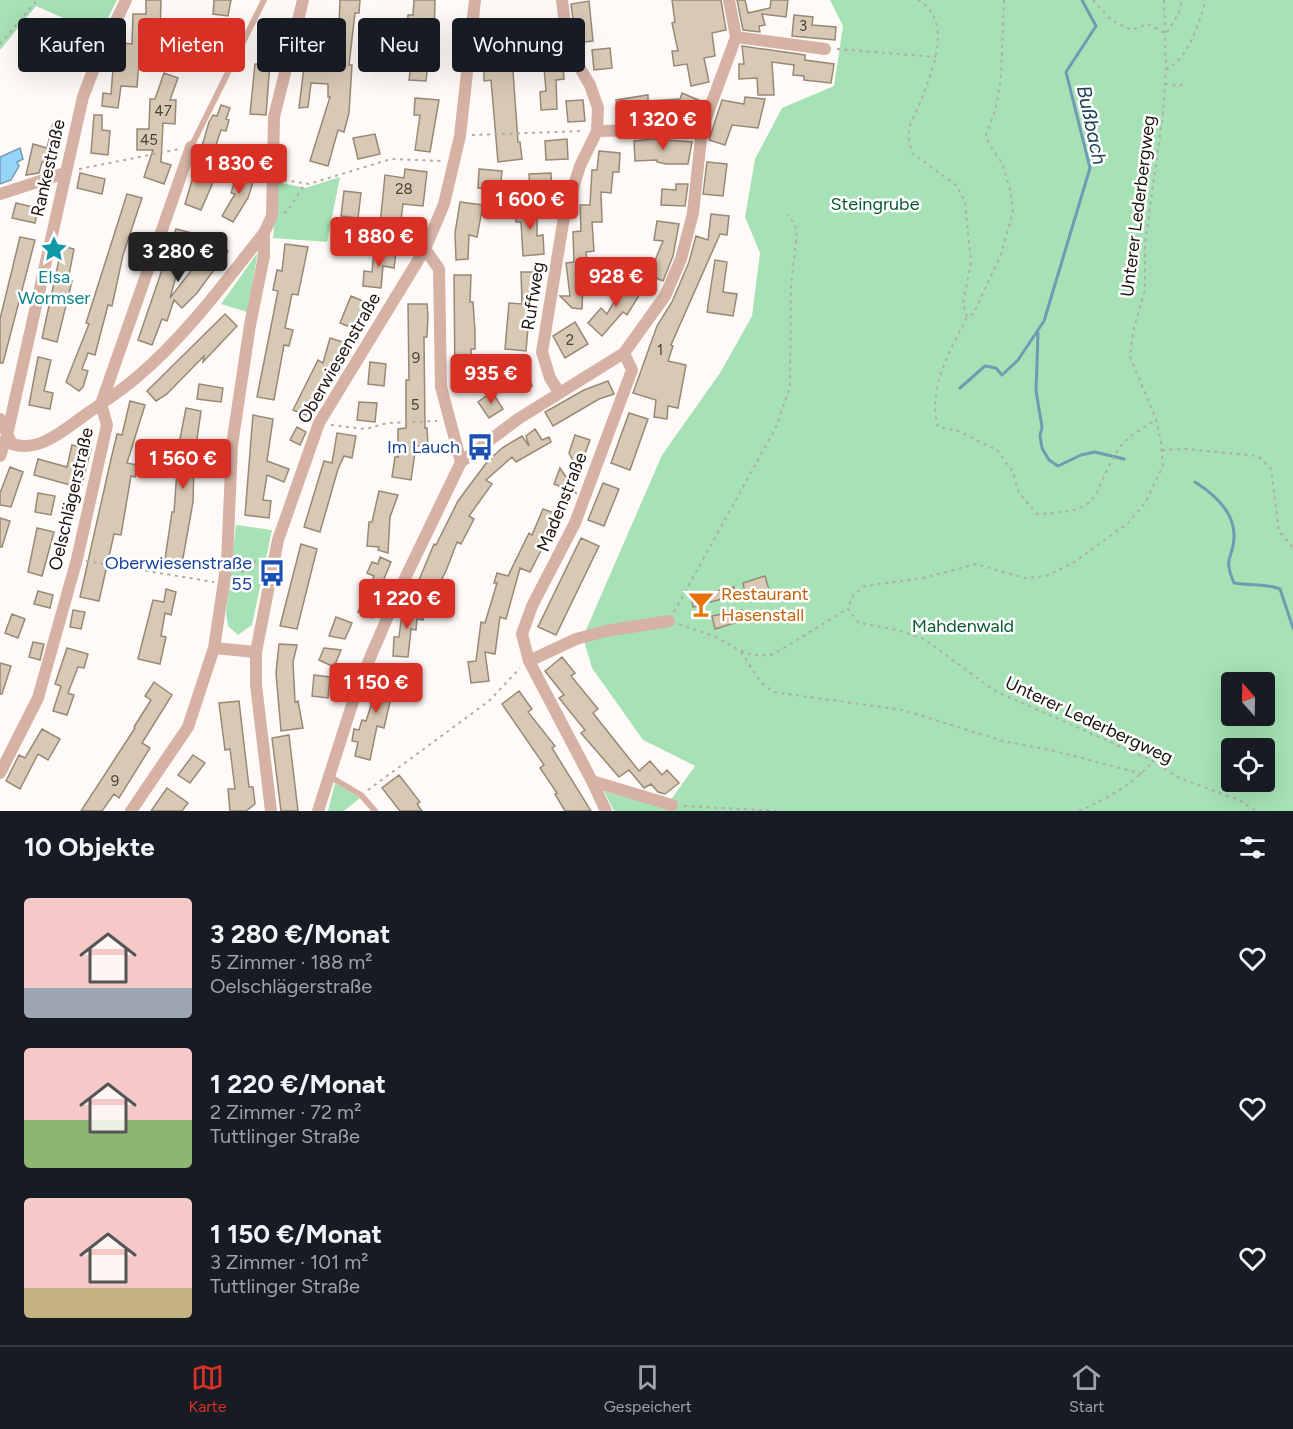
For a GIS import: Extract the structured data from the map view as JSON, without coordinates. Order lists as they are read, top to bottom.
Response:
{
  "streets": {
    "street": [
      "Rankestraße",
      "Ruffweg",
      "Oberwiesenstraße",
      "Oelschlägerstraße",
      "Madenstraße"
    ],
    "path": ["Unterer Lederbergweg"]
  },
  "water": ["Bußbach"],
  "parks": ["Steingrube", "Mahdenwald"],
  "places": {
    "place": ["Elsa Wormser"],
    "bus stop": ["Im Lauch", "Oberwiesenstraße 55"],
    "bar": ["Restaurant Hasenstall"]
  },
  "house_numbers": [
    "3",
    "47",
    "45",
    "28",
    "2",
    "1",
    "9",
    "5",
    "9"
  ],
  "north": "top",
  "page": {
    "chip": [
      "Kaufen",
      "Mieten",
      "Filter",
      "Neu",
      "Wohnung"
    ],
    "price": [
      "1 320 €",
      "1 830 €",
      "1 600 €",
      "1 880 €",
      "3 280 €",
      "928 €",
      "935 €",
      "1 560 €",
      "1 220 €",
      "1 150 €"
    ],
    "heading": "10 Objekte",
    "list": [
      {
        "name": "3 280 €/Monat",
        "note": "5 Zimmer · 188 m² · Oelschlägerstraße"
      },
      {
        "name": "1 220 €/Monat",
        "note": "2 Zimmer · 72 m² · Tuttlinger Straße"
      },
      {
        "name": "1 150 €/Monat",
        "note": "3 Zimmer · 101 m² · Tuttlinger Straße"
      }
    ],
    "tabs": ["Karte", "Gespeichert", "Start"]
  }
}
